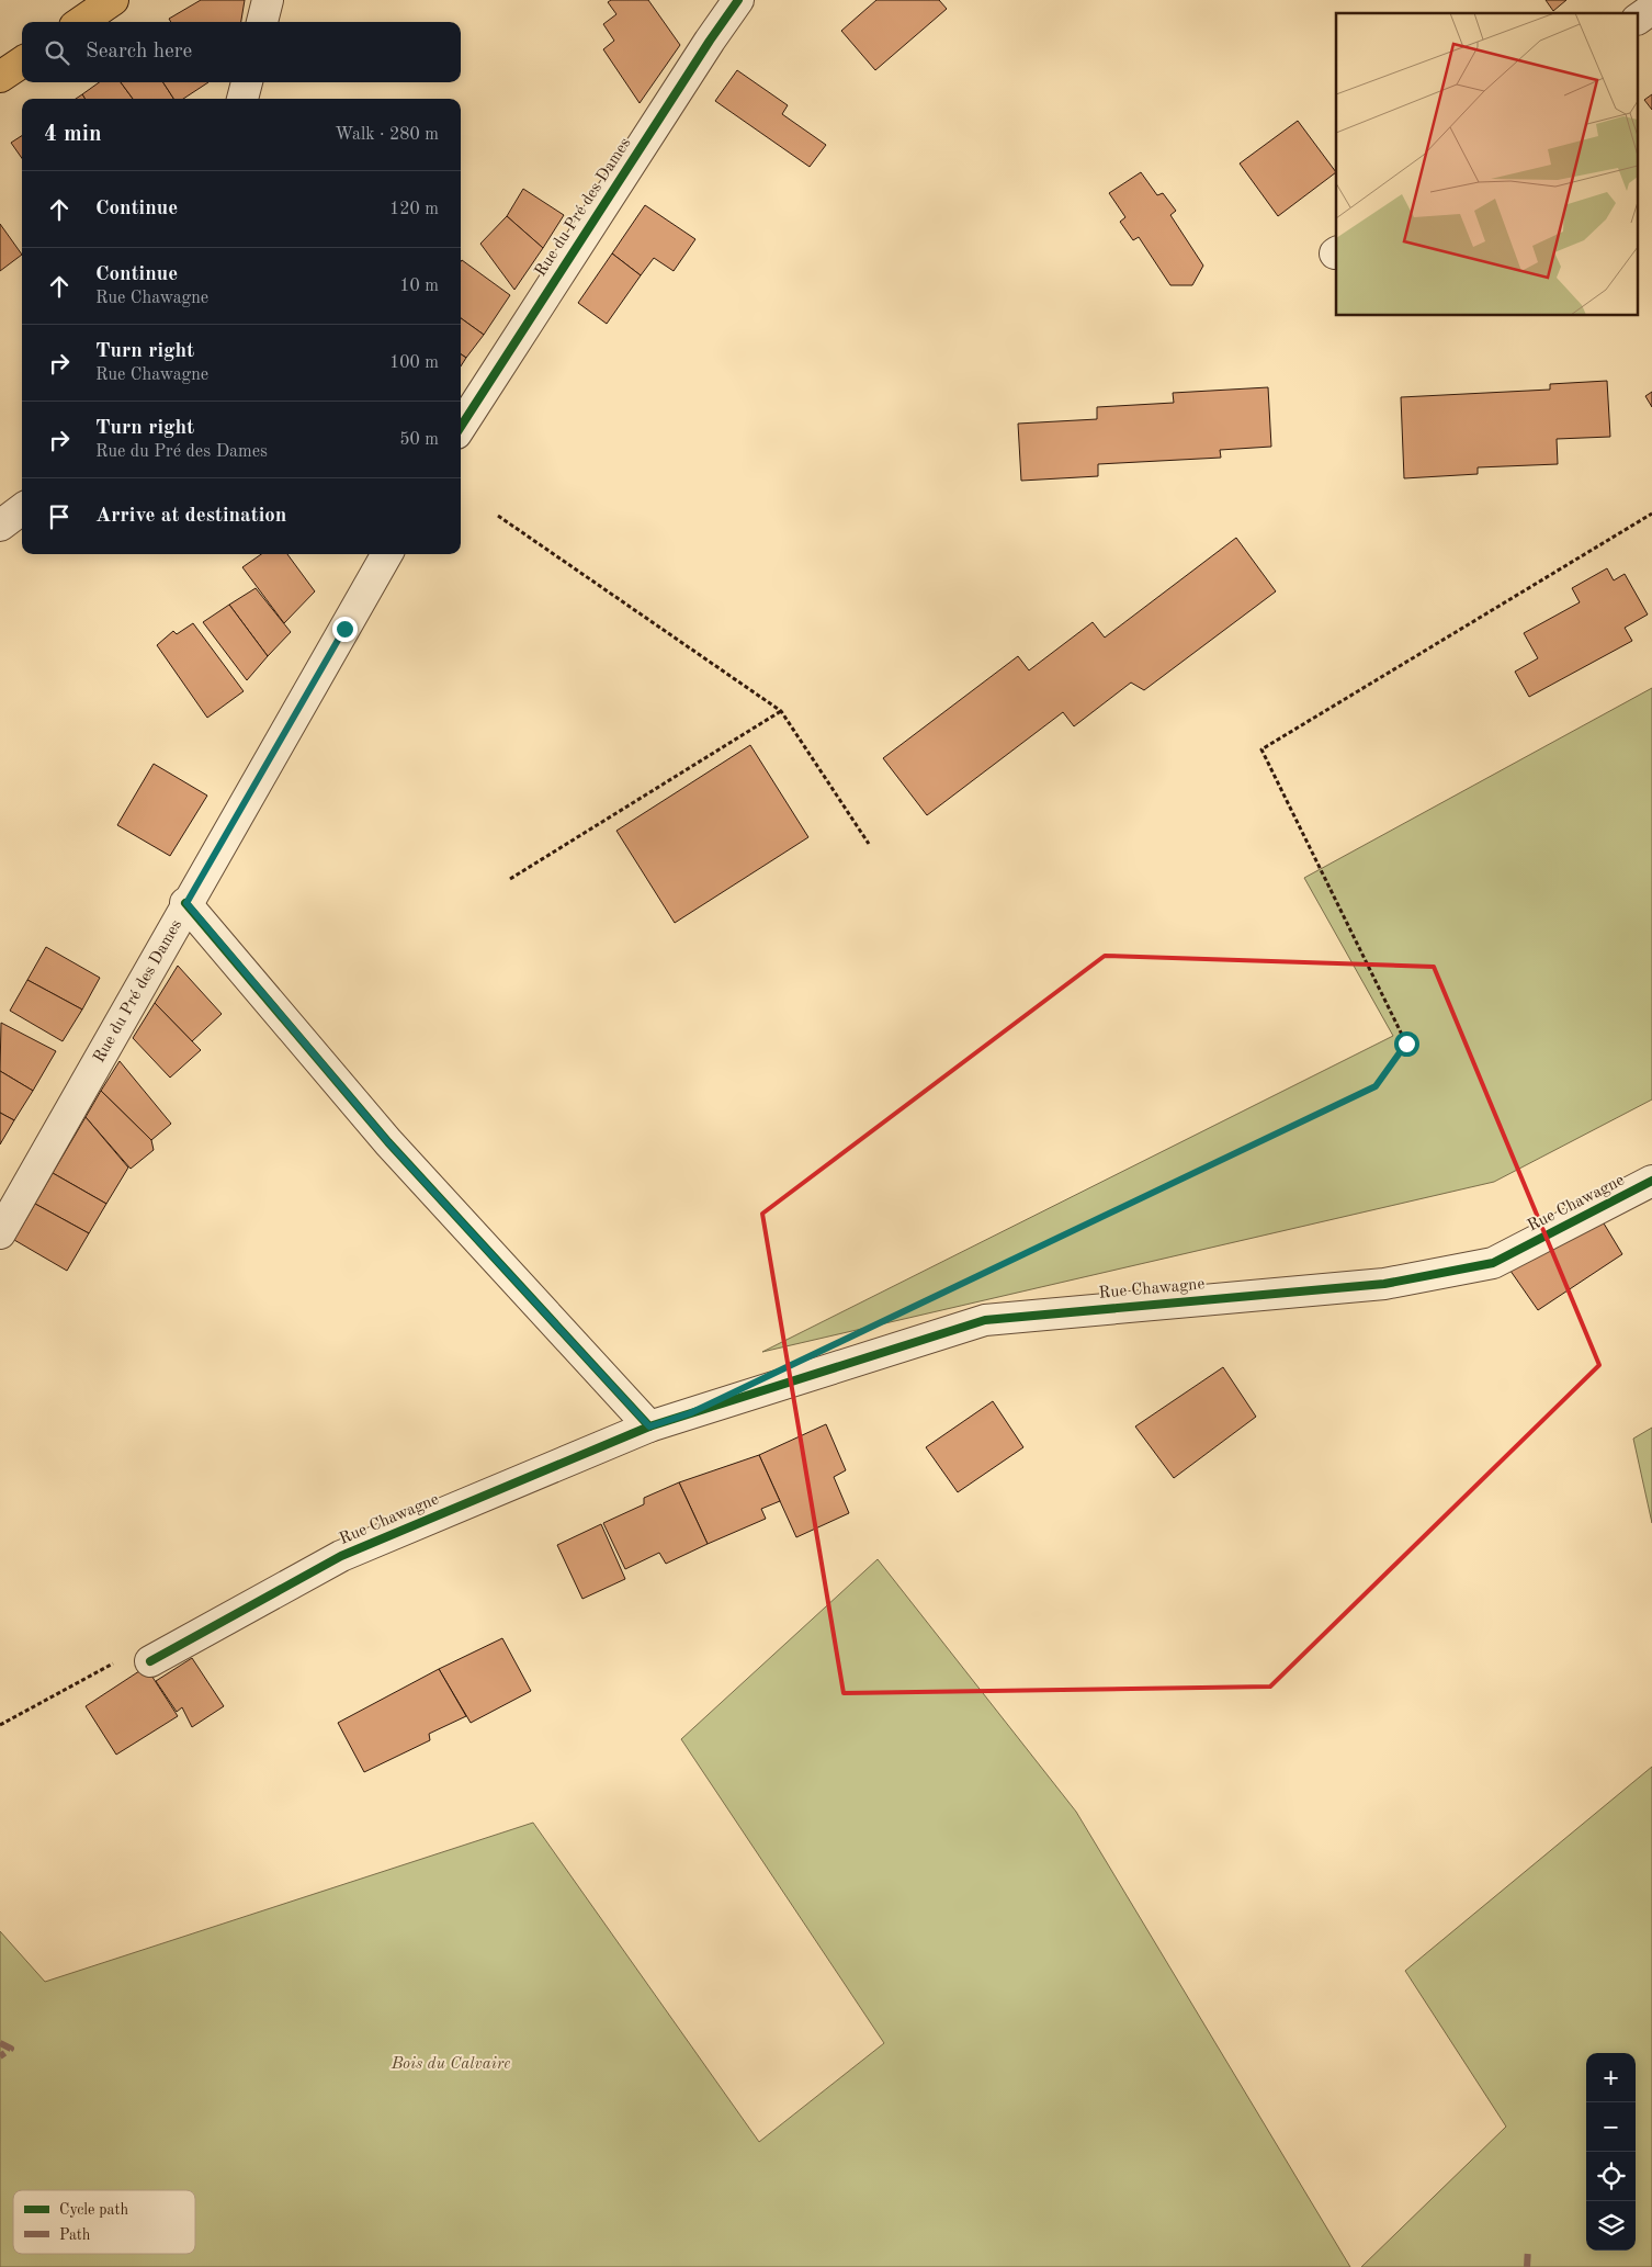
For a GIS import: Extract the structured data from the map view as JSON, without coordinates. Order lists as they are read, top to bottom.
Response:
{
  "streets": {
    "street": ["Rue du Pré des Dames", "Rue Chawagne"]
  },
  "parks": ["Bois du Calvaire"],
  "legend": ["Cycle path", "Path"],
  "page": {
    "search": "Search here",
    "heading": ["4 min", "Walk · 280 m"],
    "list": [
      ["Continue", "120 m"],
      ["Continue", "Rue Chawagne", "10 m"],
      ["Turn right", "Rue Chawagne", "100 m"],
      ["Turn right", "Rue du Pré des Dames", "50 m"],
      "Arrive at destination"
    ],
    "map_buttons": ["+", "−"]
  }
}
